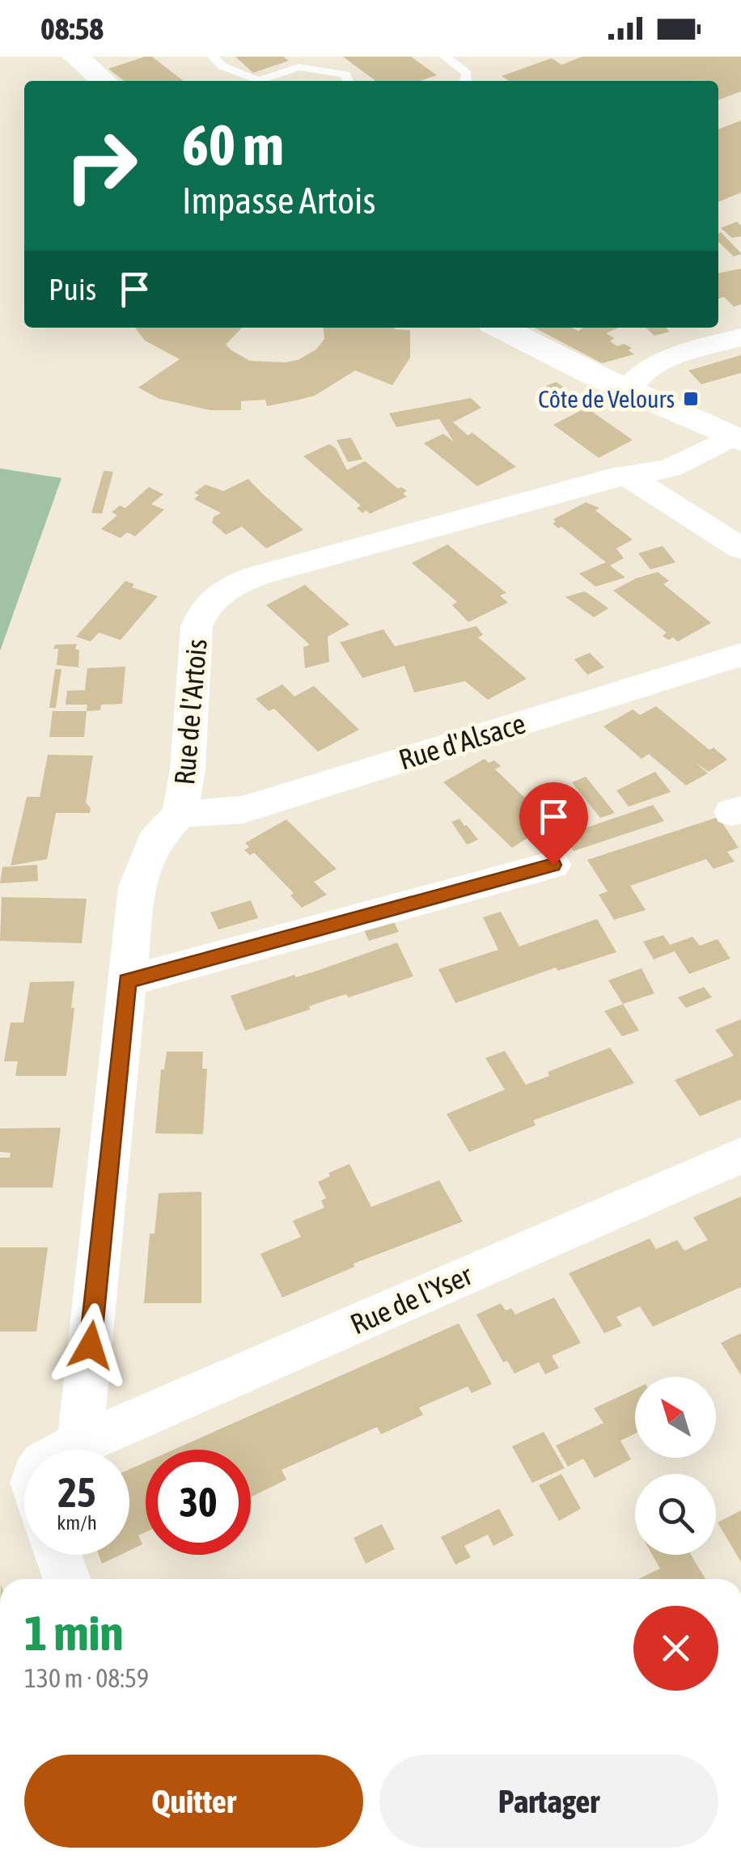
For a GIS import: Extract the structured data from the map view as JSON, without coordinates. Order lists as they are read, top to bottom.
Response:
{
  "streets": {
    "street": ["Rue de l'Artois", "Rue d'Alsace", "Rue de l'Yser"]
  },
  "crossings": [
    ["Rue de l'Artois", "Rue d'Alsace"],
    ["Rue de l'Artois", "Rue de l'Yser"]
  ],
  "places": {
    "transit": ["Côte de Velours"]
  },
  "north": "top left",
  "page": {
    "status": "08:58",
    "turn": ["60 m", "Impasse Artois"],
    "then": "Puis",
    "speed": "25 km/h",
    "limit": "30",
    "heading": ["1 min", "130 m · 08:59"],
    "buttons": ["Quitter", "Partager"]
  }
}
